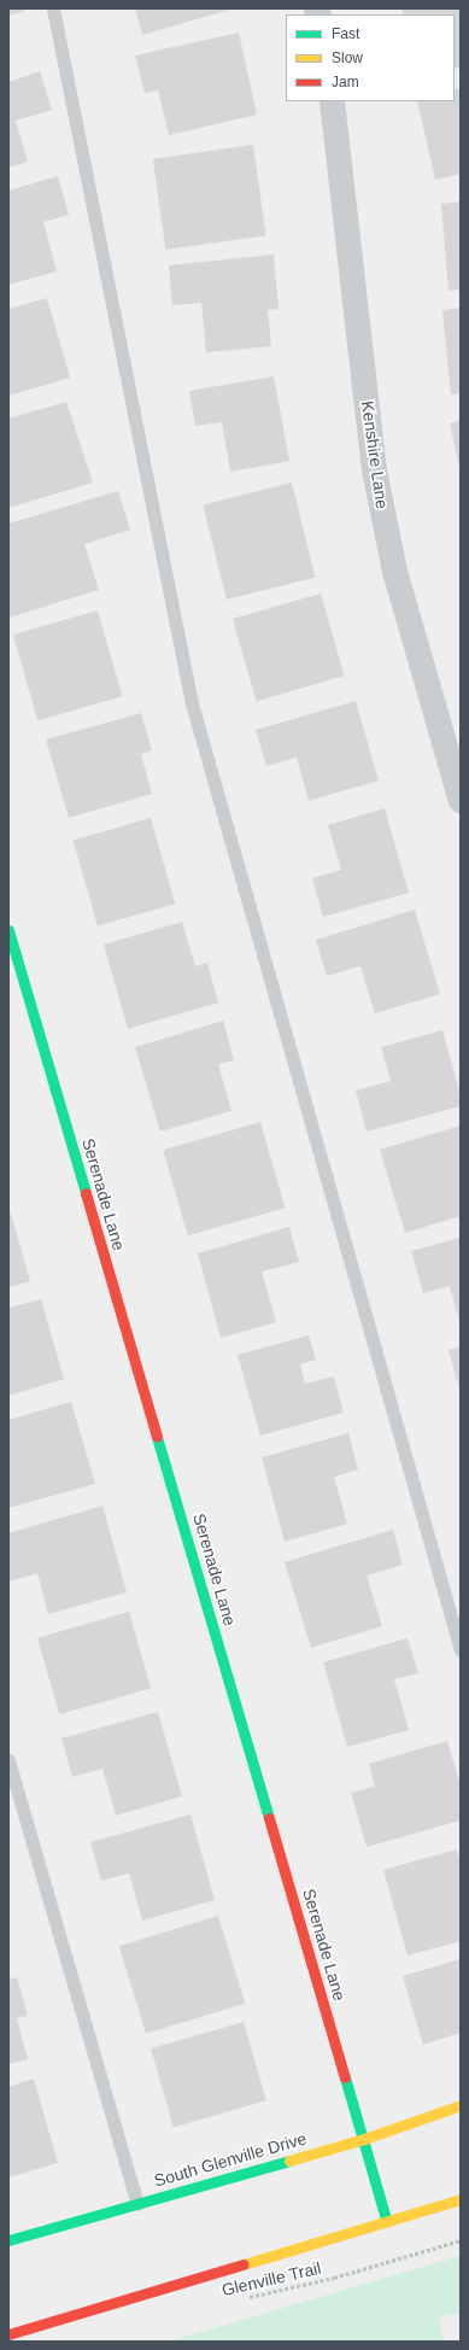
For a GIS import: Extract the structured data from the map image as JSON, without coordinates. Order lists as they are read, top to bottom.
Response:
{
  "streets": {
    "street": ["Kenshire Lane", "Serenade Lane", "South Glenville Drive"],
    "path": ["Glenville Trail"]
  },
  "crossings": [
    ["Serenade Lane", "South Glenville Drive"]
  ],
  "legend": ["Fast", "Slow", "Jam"]
}
